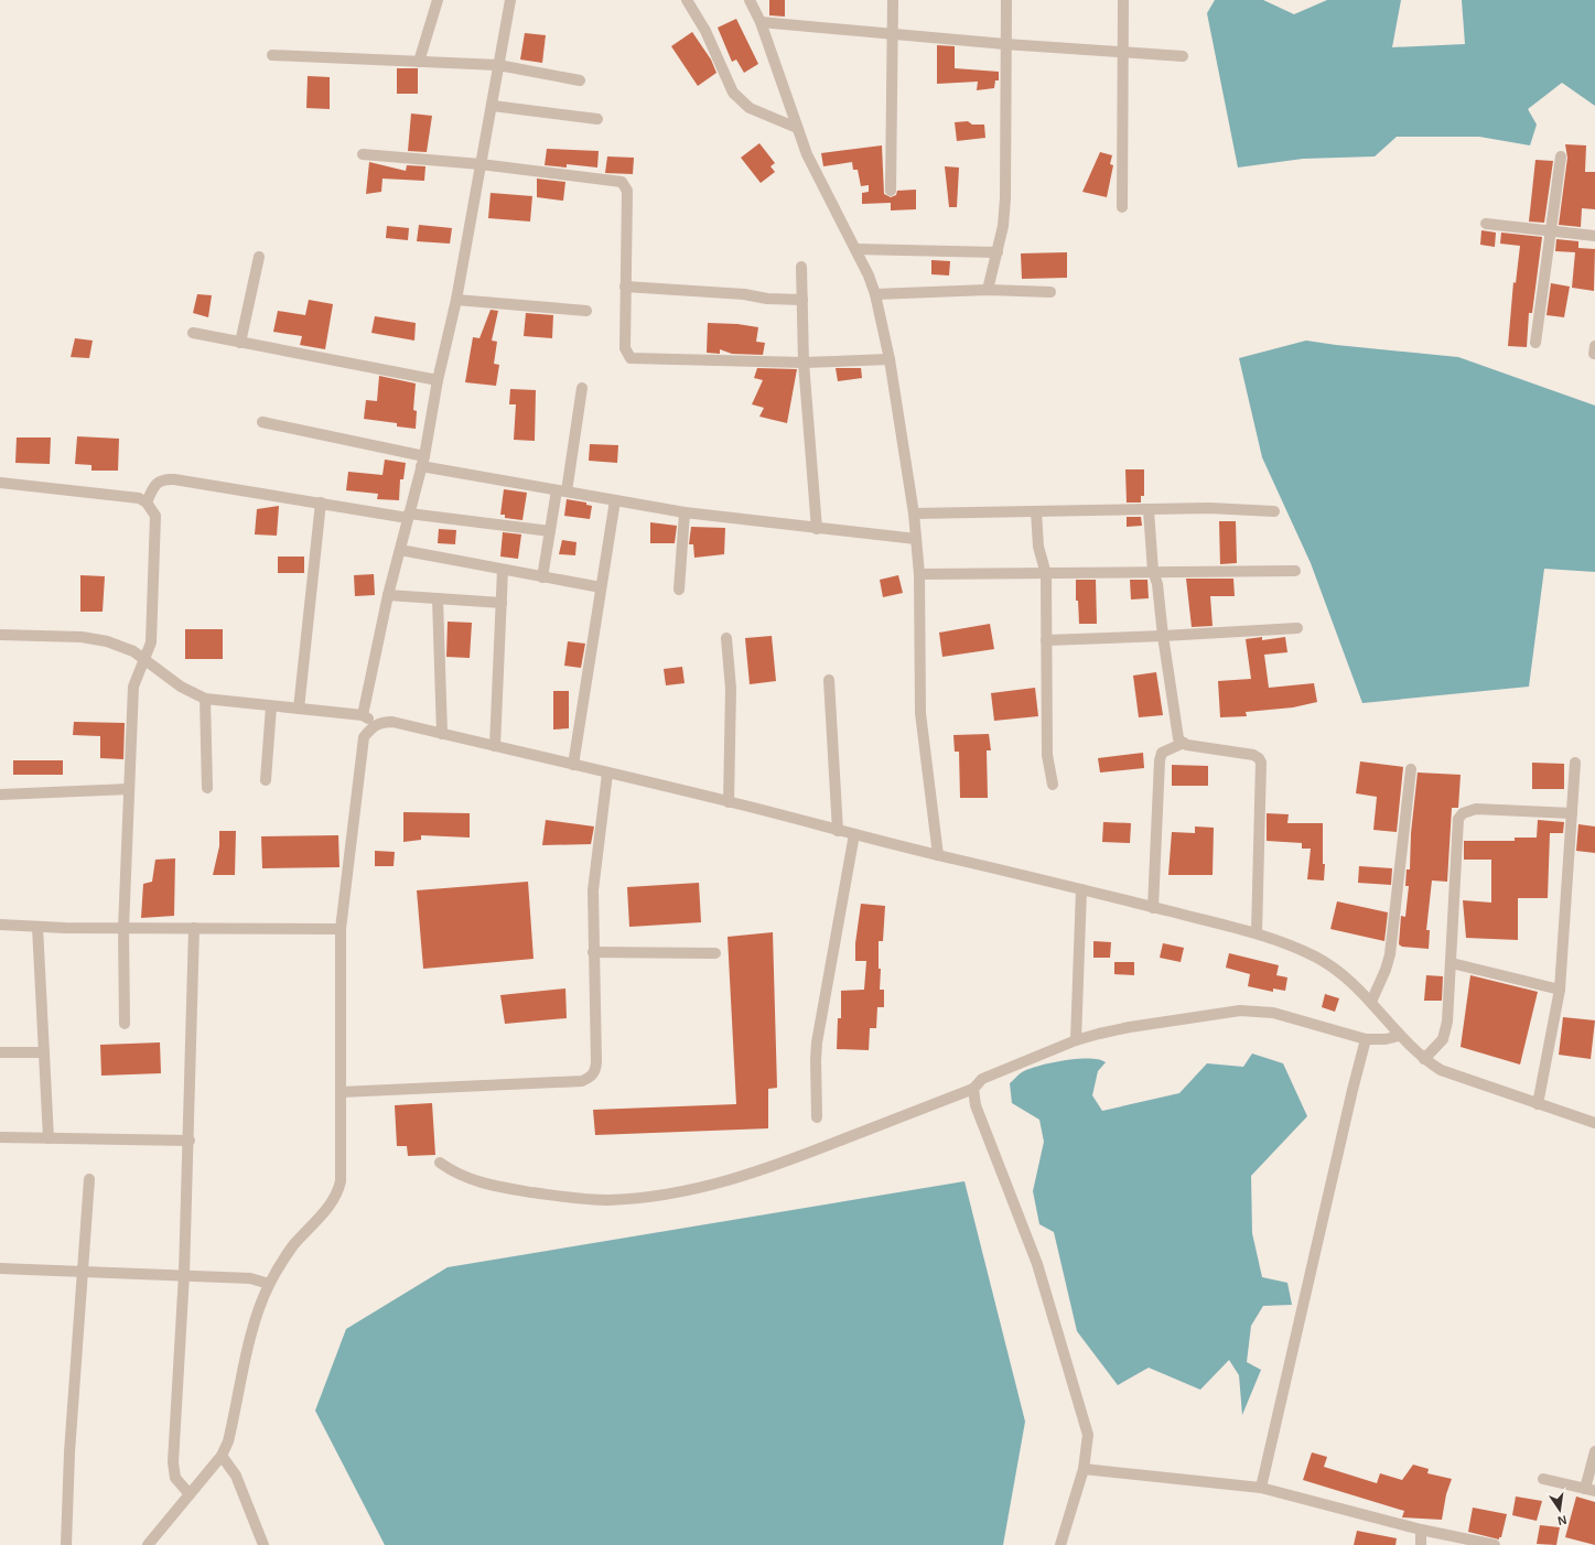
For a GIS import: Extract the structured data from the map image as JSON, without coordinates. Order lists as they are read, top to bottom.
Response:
{
  "north": "bottom"
}
